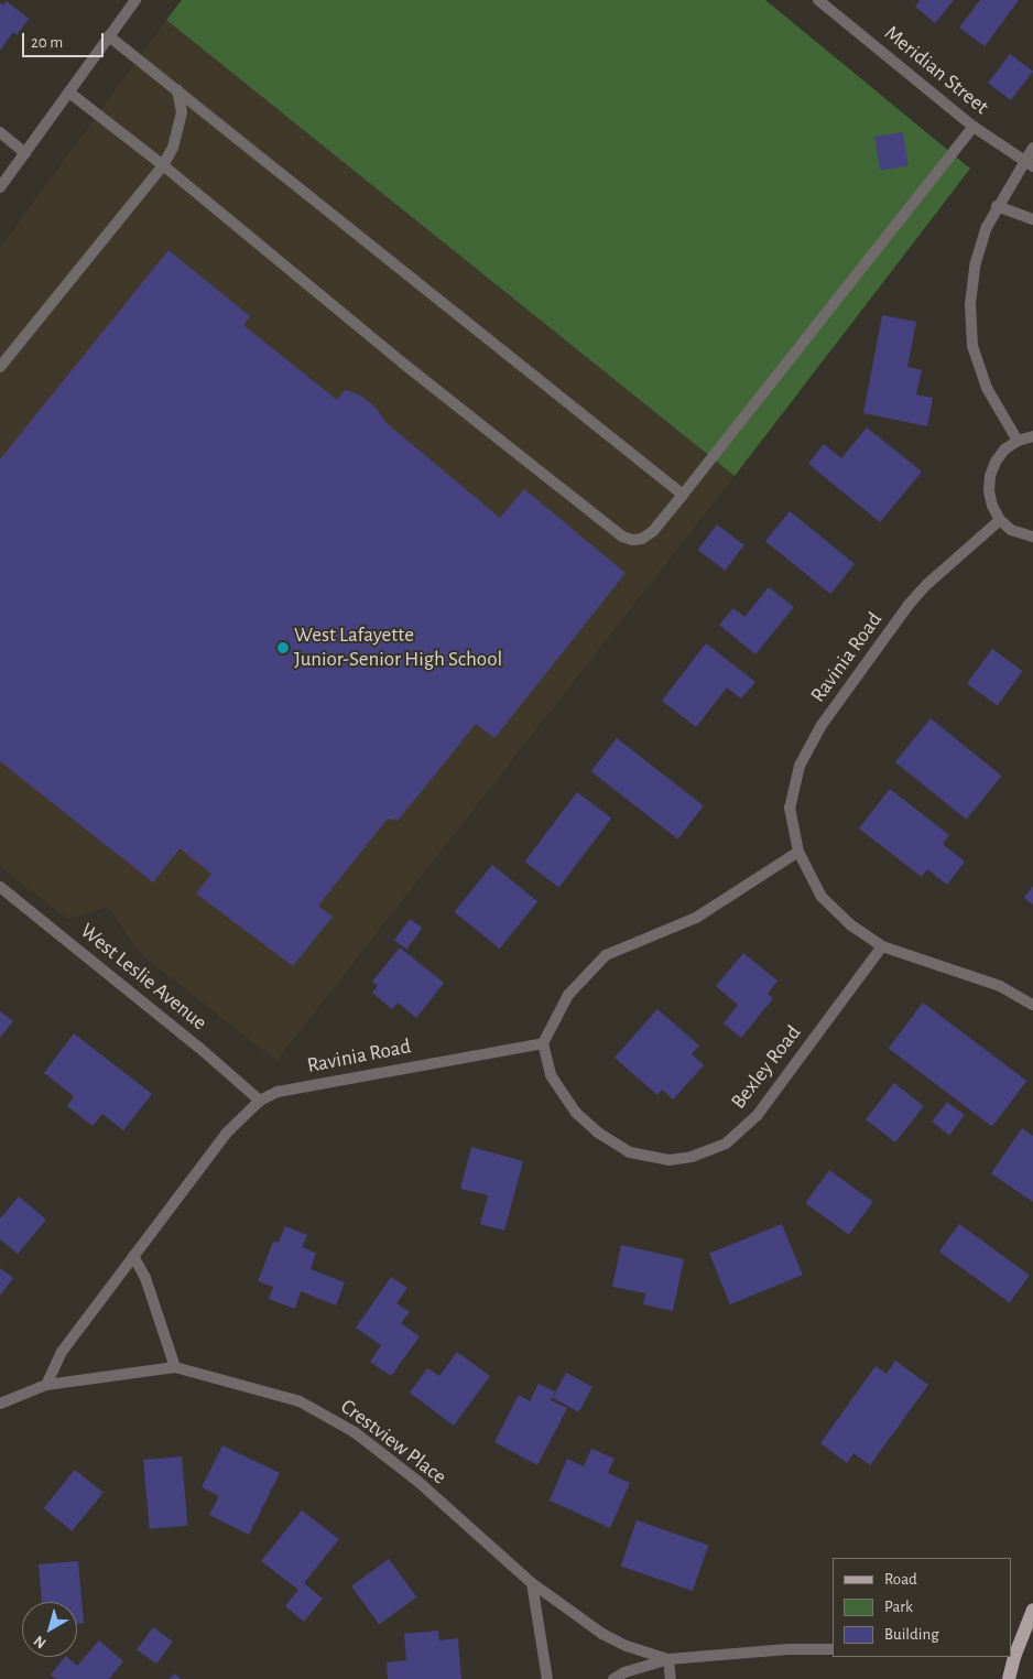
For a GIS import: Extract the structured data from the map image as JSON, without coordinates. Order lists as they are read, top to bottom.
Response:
{
  "streets": {
    "street": [
      "Meridian Street",
      "Ravinia Road",
      "West Leslie Avenue",
      "Bexley Road",
      "Crestview Place"
    ]
  },
  "crossings": [
    ["Ravinia Road", "West Leslie Avenue"],
    ["Ravinia Road", "Bexley Road"],
    ["Ravinia Road", "Crestview Place"]
  ],
  "places": ["West Lafayette Junior-Senior High School"],
  "legend": ["Road", "Park", "Building"],
  "scale_bar": "20 m",
  "north": "bottom left"
}
